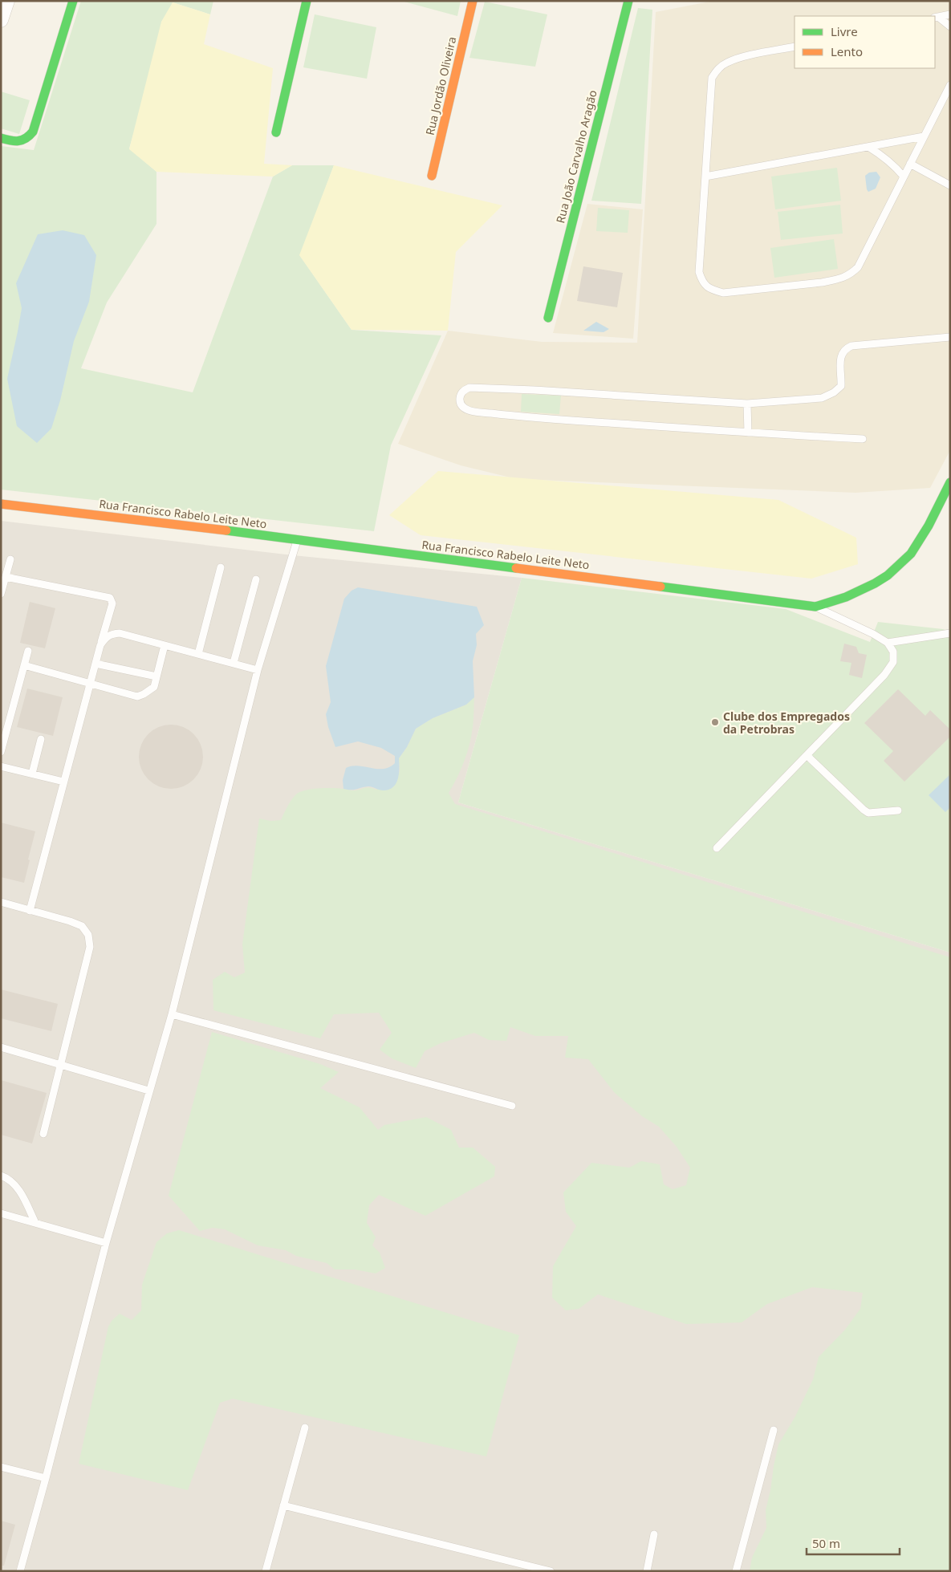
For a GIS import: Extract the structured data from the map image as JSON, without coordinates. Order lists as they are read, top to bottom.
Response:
{
  "streets": {
    "street": ["Rua Jordão Oliveira", "Rua João Carvalho Aragão", "Rua Francisco Rabelo Leite Neto"]
  },
  "places": ["Clube dos Empregados da Petrobras"],
  "legend": ["Livre", "Lento"],
  "scale_bar": "50 m"
}
